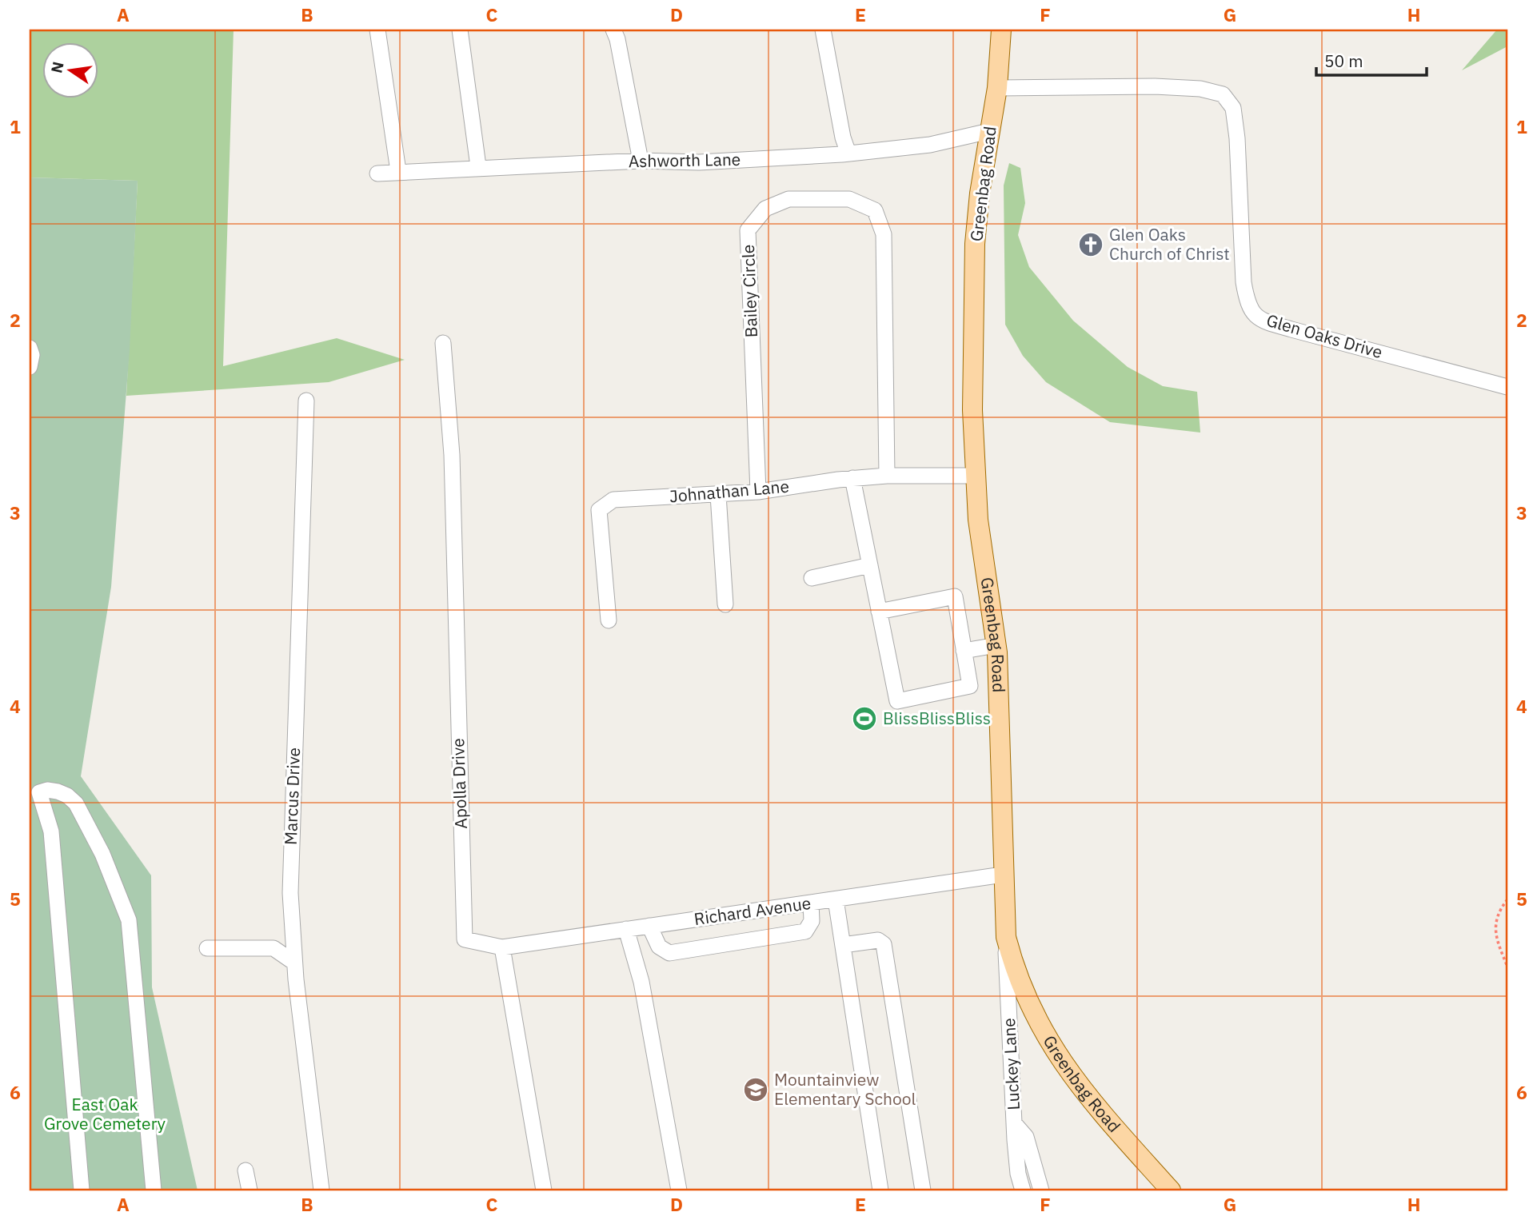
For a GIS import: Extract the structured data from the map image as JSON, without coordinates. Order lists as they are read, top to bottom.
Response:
{
  "streets": {
    "main road": ["Greenbag Road"],
    "street": [
      "Ashworth Lane",
      "Bailey Circle",
      "Glen Oaks Drive",
      "Johnathan Lane",
      "Apolla Drive",
      "Marcus Drive",
      "Richard Avenue",
      "Luckey Lane"
    ]
  },
  "crossings": [
    ["Ashworth Lane", "Greenbag Road"],
    ["Greenbag Road", "Glen Oaks Drive"],
    ["Greenbag Road", "Johnathan Lane"],
    ["Greenbag Road", "Richard Avenue"],
    ["Greenbag Road", "Luckey Lane"],
    ["Bailey Circle", "Johnathan Lane"],
    ["Apolla Drive", "Richard Avenue"]
  ],
  "parks": ["East Oak Grove Cemetery"],
  "places": {
    "church": ["Glen Oaks Church of Christ"],
    "sports": ["BlissBlissBliss"],
    "school or university": ["Mountainview Elementary School"]
  },
  "scale_bar": "50 m",
  "north": "left",
  "grid": {
    "columns": [
      "A",
      "B",
      "C",
      "D",
      "E",
      "F",
      "G",
      "H"
    ],
    "rows": [
      "1",
      "2",
      "3",
      "4",
      "5",
      "6"
    ]
  }
}
